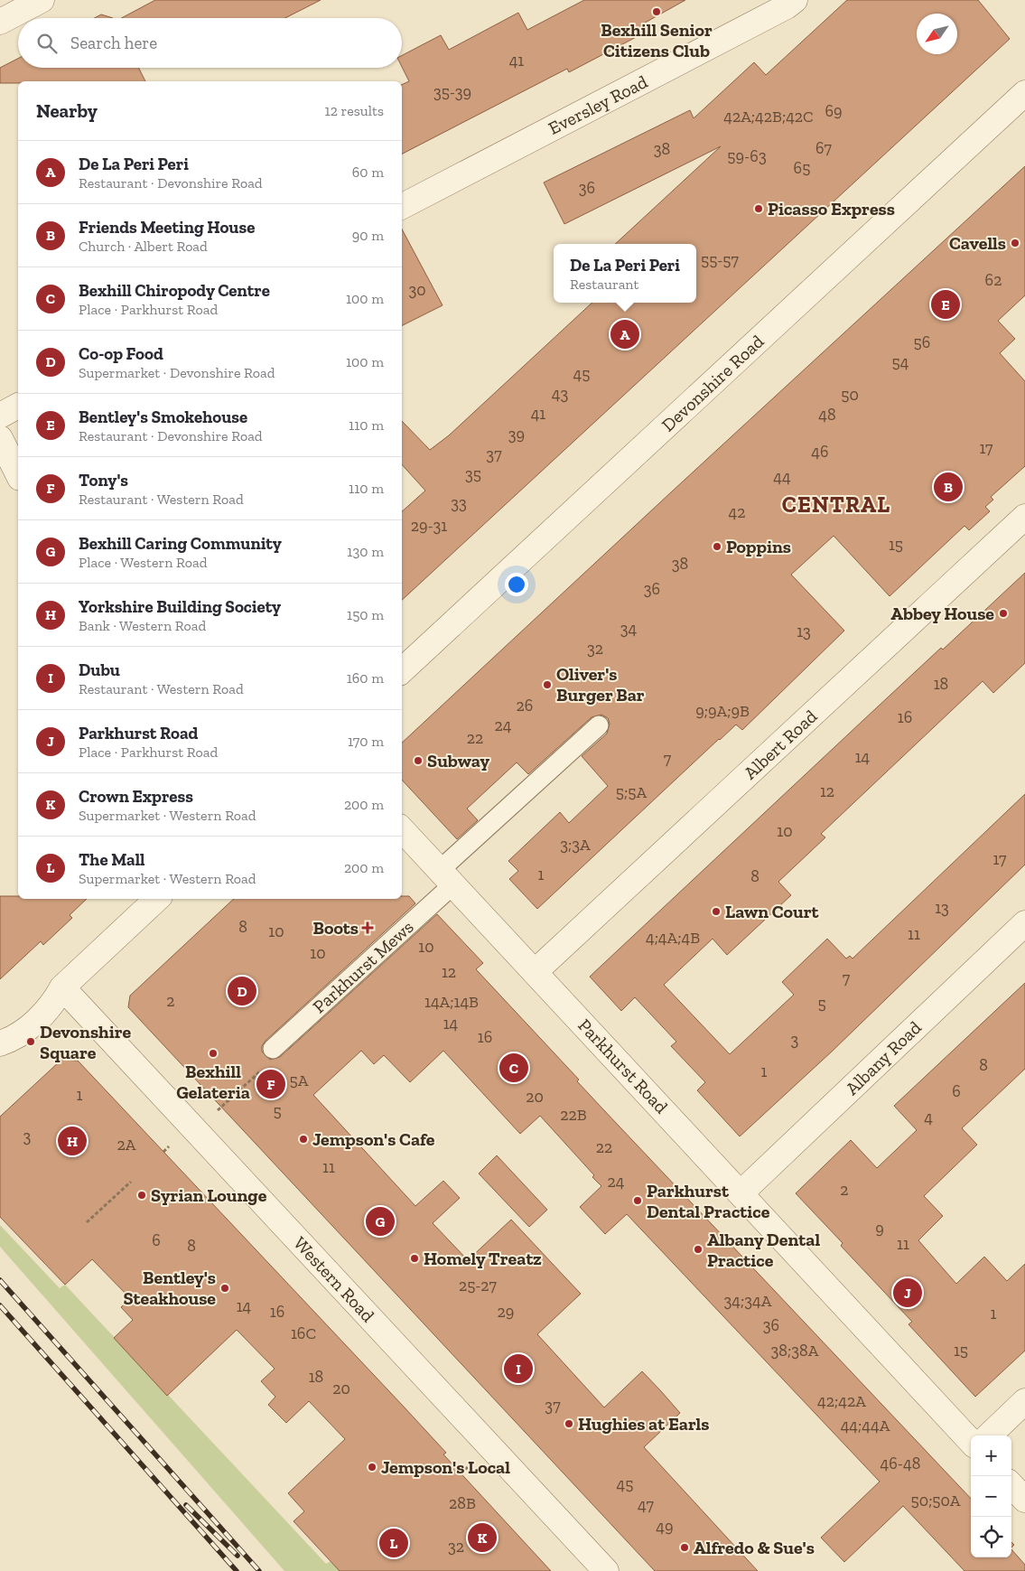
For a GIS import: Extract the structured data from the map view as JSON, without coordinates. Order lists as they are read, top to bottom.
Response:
{
  "streets": {
    "street": [
      "Eversley Road",
      "Devonshire Road",
      "Albert Road",
      "Albany Road",
      "Parkhurst Road",
      "Western Road"
    ],
    "lane": ["Parkhurst Mews"]
  },
  "crossings": [
    ["Albert Road", "Parkhurst Road"],
    ["Parkhurst Mews", "Parkhurst Road"],
    ["Albany Road", "Parkhurst Road"]
  ],
  "districts": ["CENTRAL"],
  "places": {
    "other": [
      "Bexhill Senior Citizens Club",
      "Picasso Express",
      "Cavells",
      "Poppins",
      "Abbey House",
      "Oliver's Burger Bar",
      "Subway",
      "Lawn Court",
      "Devonshire Square",
      "Bexhill Gelateria",
      "Jempson's Cafe",
      "Syrian Lounge",
      "Parkhurst Dental Practice",
      "Albany Dental Practice",
      "Homely Treatz",
      "Bentley's Steakhouse",
      "Hughies at Earls",
      "Jempson's Local",
      "Alfredo & Sue's"
    ],
    "health": ["Boots"]
  },
  "house_numbers": [
    "41",
    "35-39",
    "69",
    "42A;42B;42C",
    "67",
    "38",
    "59-63",
    "65",
    "36",
    "55-57",
    "62",
    "30",
    "56",
    "54",
    "45",
    "43",
    "50",
    "41",
    "48",
    "39",
    "17",
    "46",
    "37",
    "35",
    "44",
    "33",
    "42",
    "29-31",
    "15",
    "38",
    "36",
    "34",
    "13",
    "32",
    "18",
    "26",
    "9;9A;9B",
    "16",
    "24",
    "22",
    "14",
    "7",
    "12",
    "5;5A",
    "10",
    "3;3A",
    "17",
    "1",
    "8",
    "13",
    "8",
    "10",
    "11",
    "4;4A;4B",
    "10",
    "10",
    "12",
    "7",
    "2",
    "14A;14B",
    "5",
    "14",
    "16",
    "3",
    "8",
    "1",
    "5A",
    "6",
    "1",
    "20",
    "5",
    "22B",
    "4",
    "3",
    "2A",
    "22",
    "11",
    "24",
    "2",
    "9",
    "6",
    "11",
    "8",
    "25-27",
    "34;34A",
    "14",
    "16",
    "29",
    "1",
    "36",
    "16C",
    "38;38A",
    "15",
    "18",
    "20",
    "42;42A",
    "37",
    "44;44A",
    "46-48",
    "45",
    "50;50A",
    "28B",
    "47",
    "49",
    "32"
  ],
  "north": "bottom left",
  "page": {
    "search": "Search here",
    "heading": ["Nearby", "12 results"],
    "list": [
      {
        "mark": "A",
        "name": "De La Peri Peri",
        "note": "Restaurant · Devonshire Road",
        "value": "60 m"
      },
      {
        "mark": "B",
        "name": "Friends Meeting House",
        "note": "Church · Albert Road",
        "value": "90 m"
      },
      {
        "mark": "C",
        "name": "Bexhill Chiropody Centre",
        "note": "Place · Parkhurst Road",
        "value": "100 m"
      },
      {
        "mark": "D",
        "name": "Co-op Food",
        "note": "Supermarket · Devonshire Road",
        "value": "100 m"
      },
      {
        "mark": "E",
        "name": "Bentley's Smokehouse",
        "note": "Restaurant · Devonshire Road",
        "value": "110 m"
      },
      {
        "mark": "F",
        "name": "Tony's",
        "note": "Restaurant · Western Road",
        "value": "110 m"
      },
      {
        "mark": "G",
        "name": "Bexhill Caring Community",
        "note": "Place · Western Road",
        "value": "130 m"
      },
      {
        "mark": "H",
        "name": "Yorkshire Building Society",
        "note": "Bank · Western Road",
        "value": "150 m"
      },
      {
        "mark": "I",
        "name": "Dubu",
        "note": "Restaurant · Western Road",
        "value": "160 m"
      },
      {
        "mark": "J",
        "name": "Parkhurst Road",
        "note": "Place · Parkhurst Road",
        "value": "170 m"
      },
      {
        "mark": "K",
        "name": "Crown Express",
        "note": "Supermarket · Western Road",
        "value": "200 m"
      },
      {
        "mark": "L",
        "name": "The Mall",
        "note": "Supermarket · Western Road",
        "value": "200 m"
      }
    ],
    "popup": ["De La Peri Peri", "Restaurant"],
    "pins": [
      "E",
      "A",
      "B",
      "D",
      "C",
      "F",
      "H",
      "G",
      "J",
      "I",
      "K",
      "L"
    ],
    "map_buttons": ["+", "−"]
  }
}
